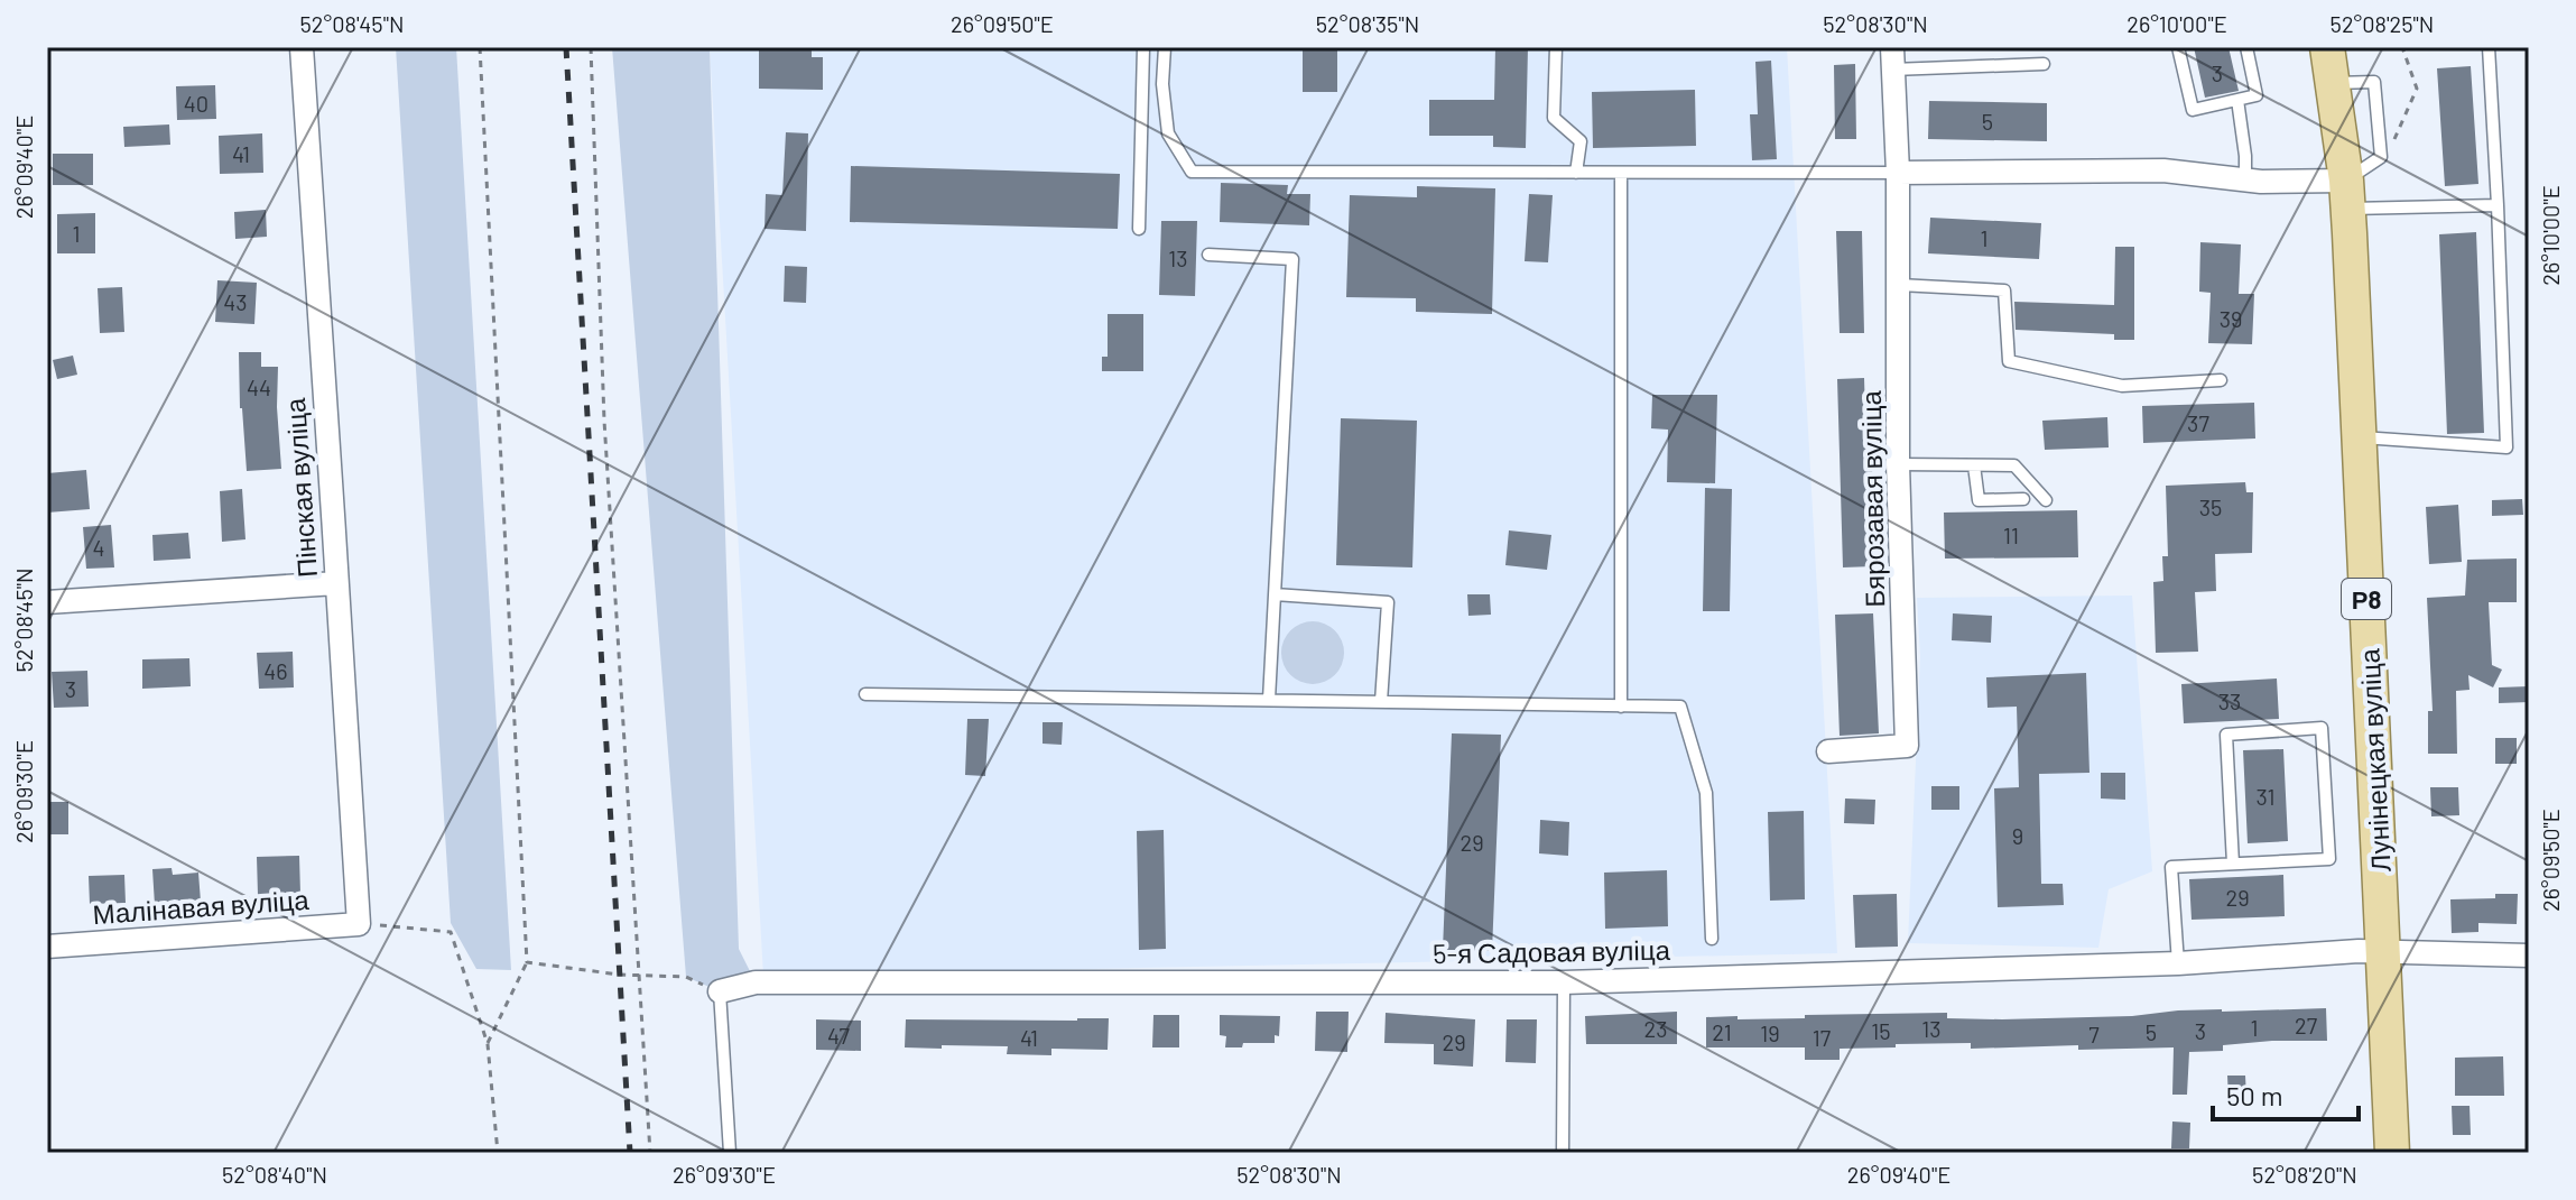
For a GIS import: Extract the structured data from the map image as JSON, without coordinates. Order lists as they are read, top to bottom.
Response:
{
  "streets": {
    "main road": ["Р8", "Лунінецкая вуліца"],
    "street": [
      "Пінская вуліца",
      "Бярозавая вуліца",
      "Малінавая вуліца",
      "5-я Садовая вуліца"
    ]
  },
  "crossings": [
    ["Пінская вуліца", "Малінавая вуліца"],
    ["Лунінецкая вуліца", "5-я Садовая вуліца"]
  ],
  "house_numbers": [
    "3",
    "40",
    "5",
    "41",
    "1",
    "1",
    "13",
    "43",
    "39",
    "44",
    "37",
    "35",
    "11",
    "4",
    "46",
    "3",
    "33",
    "31",
    "9",
    "29",
    "29",
    "27",
    "1",
    "23",
    "13",
    "15",
    "3",
    "21",
    "5",
    "19",
    "7",
    "47",
    "41",
    "17",
    "29"
  ],
  "scale_bar": "50 m",
  "coordinates": [
    "52°08'45\"N",
    "26°09'50\"E",
    "52°08'35\"N",
    "52°08'30\"N",
    "26°10'00\"E",
    "52°08'25\"N",
    "26°09'40\"E",
    "26°09'30\"E",
    "52°08'40\"N",
    "52°08'20\"N"
  ]
}
